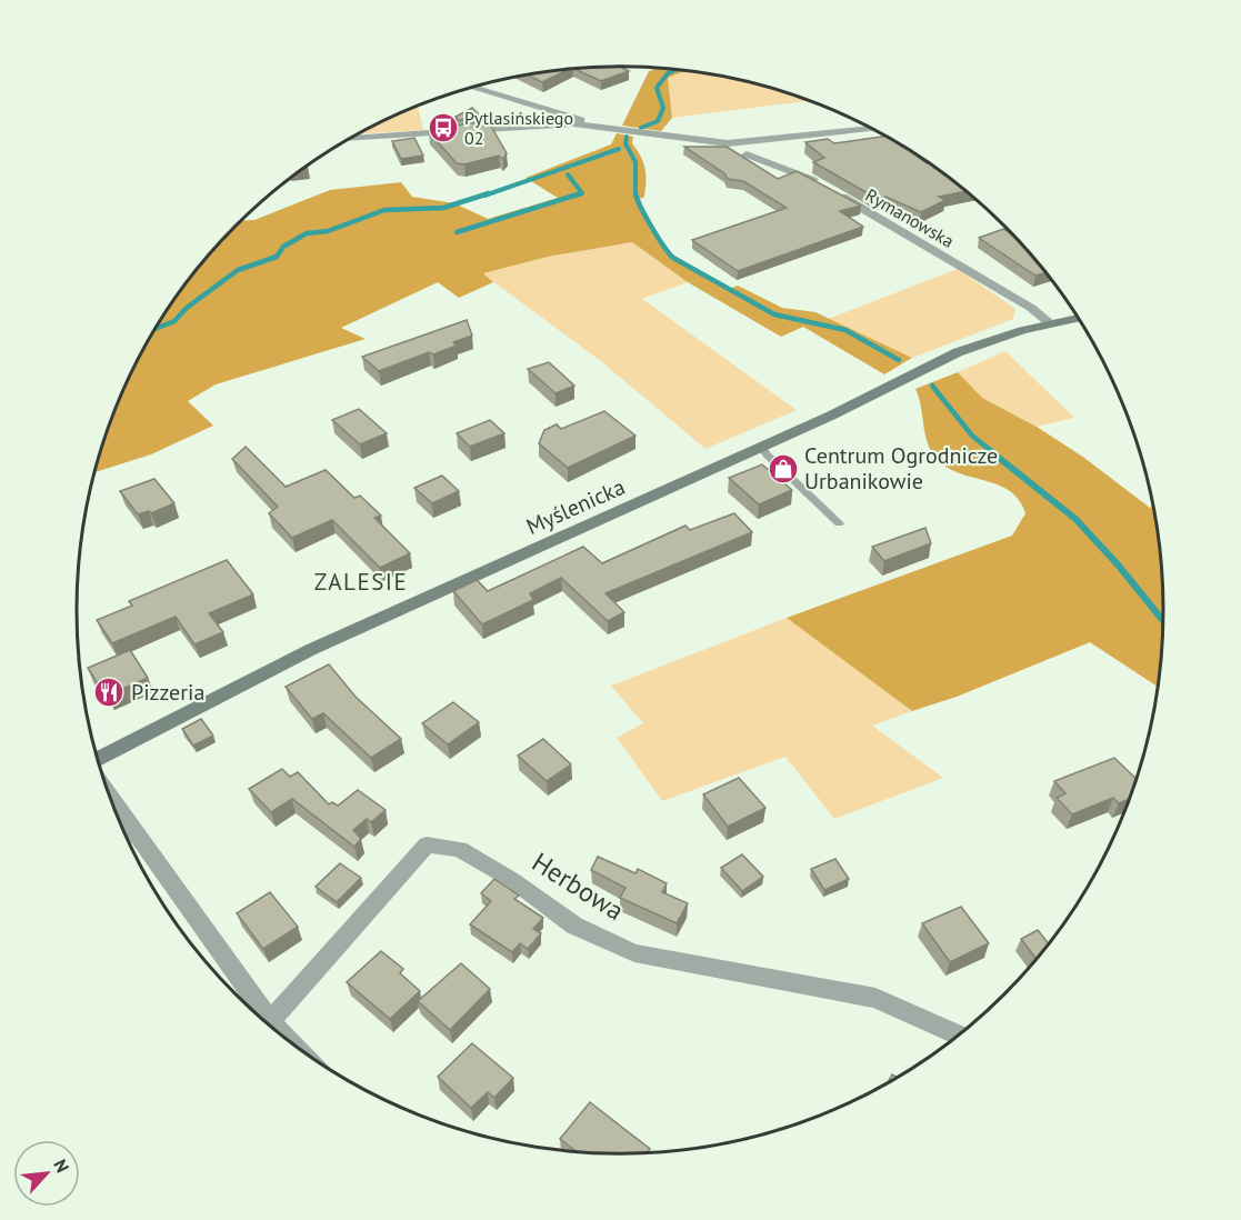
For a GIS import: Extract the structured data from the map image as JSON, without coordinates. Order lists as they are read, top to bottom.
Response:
{
  "streets": {
    "street": ["Rymanowska", "Myślenicka", "Herbowa"]
  },
  "crossings": [
    ["Rymanowska", "Myślenicka"]
  ],
  "districts": ["ZALESIE"],
  "places": {
    "bus stop": ["Pytlasińskiego 02"],
    "shop": ["Centrum Ogrodnicze Urbanikowie"],
    "restaurant": ["Pizzeria"]
  },
  "north": "top right"
}
